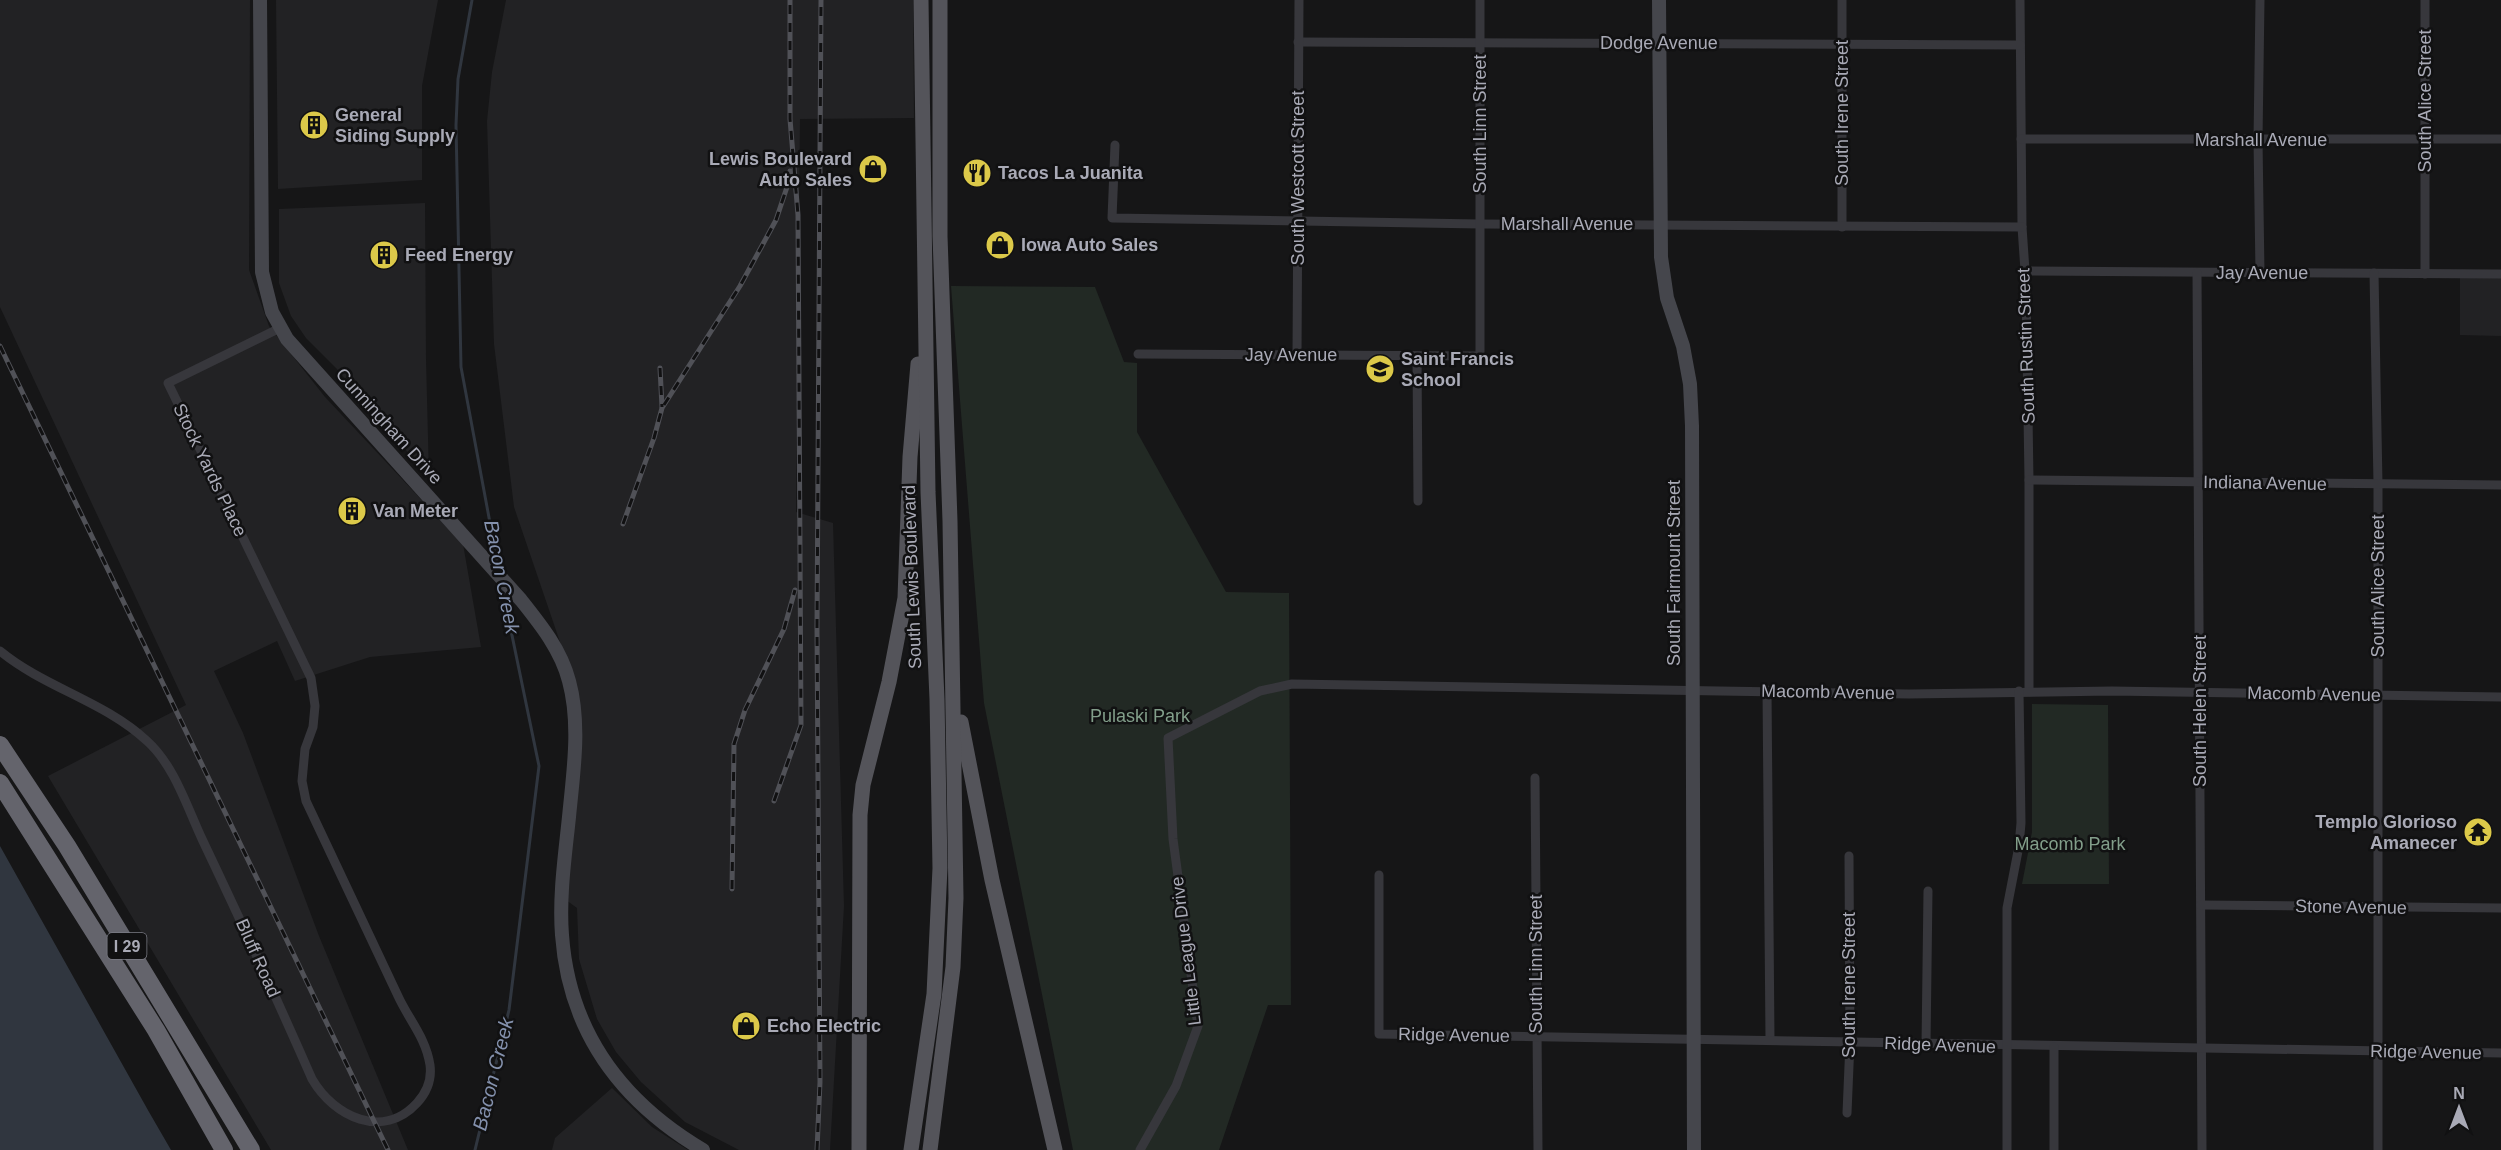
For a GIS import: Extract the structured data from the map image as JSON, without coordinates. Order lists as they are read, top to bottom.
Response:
{
  "streets": {
    "highway": ["I 29"],
    "main road": ["South Lewis Boulevard"],
    "street": [
      "Dodge Avenue",
      "South Alice Street",
      "South Irene Street",
      "South Linn Street",
      "Marshall Avenue",
      "South Westcott Street",
      "Jay Avenue",
      "South Rustin Street",
      "Cunningham Drive",
      "Stock Yards Place",
      "Indiana Avenue",
      "South Fairmount Street",
      "Macomb Avenue",
      "South Helen Street",
      "Stone Avenue",
      "Little League Drive",
      "Bluff Road",
      "Ridge Avenue"
    ]
  },
  "crossings": [
    ["Dodge Avenue", "South Irene Street"],
    ["Dodge Avenue", "South Linn Street"],
    ["Dodge Avenue", "South Westcott Street"],
    ["Dodge Avenue", "South Rustin Street"],
    ["Dodge Avenue", "South Fairmount Street"],
    ["South Alice Street", "Marshall Avenue"],
    ["South Alice Street", "Jay Avenue"],
    ["South Alice Street", "Indiana Avenue"],
    ["South Alice Street", "Macomb Avenue"],
    ["South Alice Street", "Stone Avenue"],
    ["South Alice Street", "Ridge Avenue"],
    ["South Irene Street", "Marshall Avenue"],
    ["South Irene Street", "Ridge Avenue"],
    ["South Linn Street", "Marshall Avenue"],
    ["South Linn Street", "Jay Avenue"],
    ["South Linn Street", "Ridge Avenue"],
    ["Marshall Avenue", "South Westcott Street"],
    ["Marshall Avenue", "South Rustin Street"],
    ["Marshall Avenue", "South Fairmount Street"],
    ["South Westcott Street", "Jay Avenue"],
    ["Jay Avenue", "South Rustin Street"],
    ["Jay Avenue", "South Helen Street"],
    ["South Rustin Street", "Indiana Avenue"],
    ["South Rustin Street", "Macomb Avenue"],
    ["South Rustin Street", "Ridge Avenue"],
    ["Cunningham Drive", "Stock Yards Place"],
    ["Stock Yards Place", "Bluff Road"],
    ["Indiana Avenue", "South Helen Street"],
    ["South Fairmount Street", "Macomb Avenue"],
    ["South Fairmount Street", "Ridge Avenue"],
    ["Macomb Avenue", "South Helen Street"],
    ["Macomb Avenue", "Little League Drive"],
    ["South Helen Street", "Stone Avenue"],
    ["South Helen Street", "Ridge Avenue"]
  ],
  "water": ["Bacon Creek"],
  "parks": ["Pulaski Park", "Macomb Park"],
  "places": {
    "building": ["General Siding Supply", "Feed Energy", "Van Meter"],
    "shop": ["Lewis Boulevard Auto Sales", "Iowa Auto Sales", "Echo Electric"],
    "restaurant": ["Tacos La Juanita"],
    "school or university": ["Saint Francis School"],
    "temple": ["Templo Glorioso Amanecer"]
  },
  "north": "top"
}
